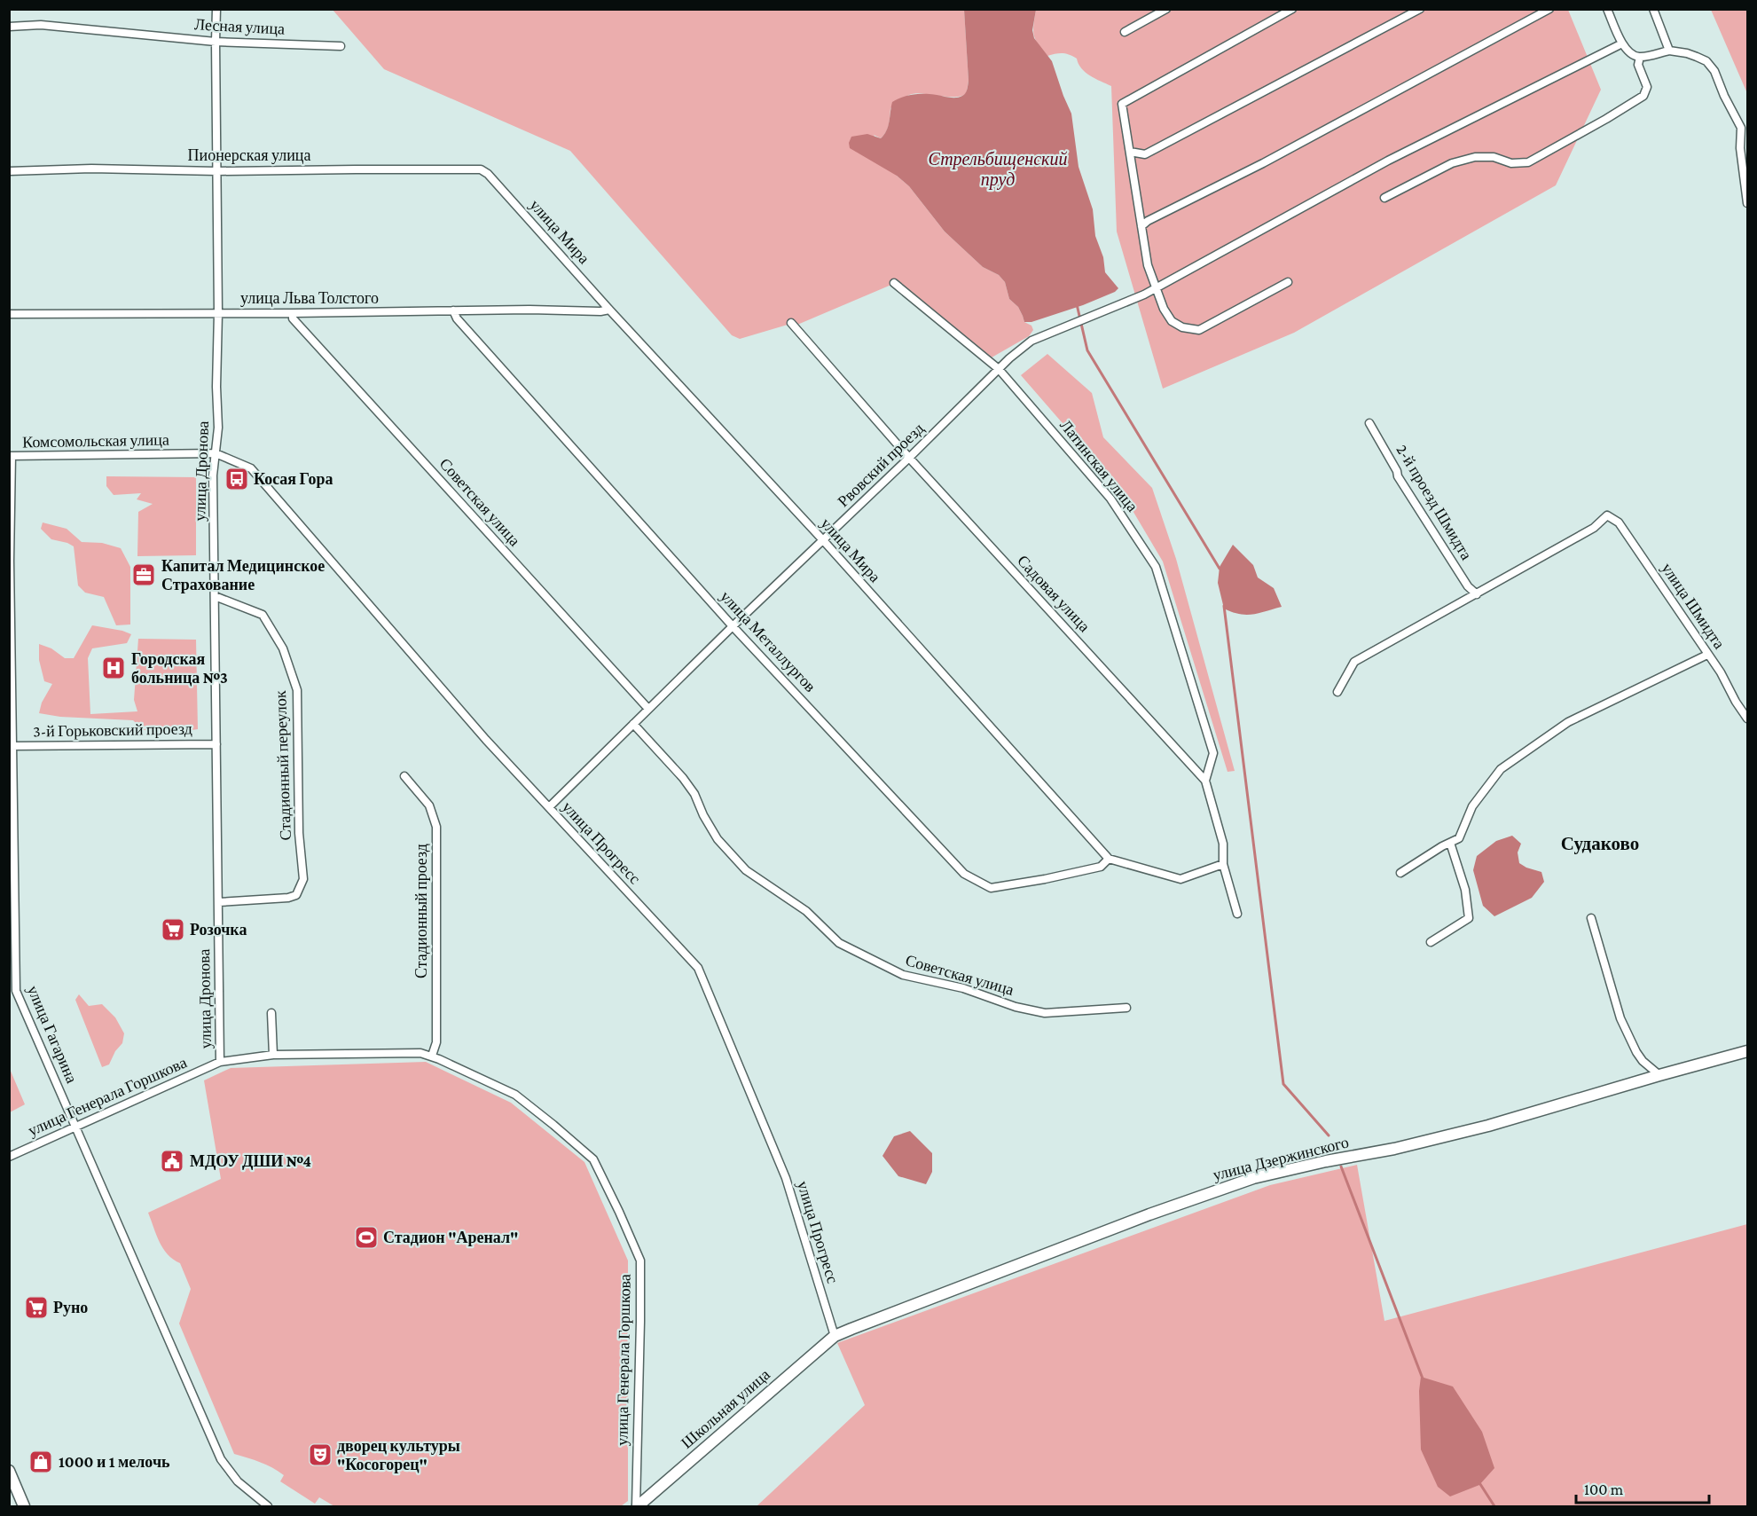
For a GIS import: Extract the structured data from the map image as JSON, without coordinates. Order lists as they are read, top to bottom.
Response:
{
  "streets": {
    "street": [
      "Лесная улица",
      "Пионерская улица",
      "улица Мира",
      "улица Льва Толстого",
      "Комсомольская улица",
      "Рвовский проезд",
      "Латинская улица",
      "улица Дронова",
      "Советская улица",
      "2-й проезд Шмидта",
      "Садовая улица",
      "улица Шмидта",
      "улица Металлургов",
      "3-й Горьковский проезд",
      "Стадионный переулок",
      "улица Прогресс",
      "Стадионный проезд",
      "улица Гагарина",
      "улица Генерала Горшкова",
      "улица Дзержинского",
      "Школьная улица"
    ]
  },
  "crossings": [
    ["Лесная улица", "улица Дронова"],
    ["Пионерская улица", "улица Мира"],
    ["Пионерская улица", "улица Дронова"],
    ["улица Мира", "улица Льва Толстого"],
    ["улица Мира", "Рвовский проезд"],
    ["улица Мира", "улица Металлургов"],
    ["улица Льва Толстого", "улица Дронова"],
    ["улица Льва Толстого", "Советская улица"],
    ["улица Льва Толстого", "улица Металлургов"],
    ["Комсомольская улица", "улица Дронова"],
    ["Комсомольская улица", "улица Прогресс"],
    ["Комсомольская улица", "улица Гагарина"],
    ["Рвовский проезд", "Латинская улица"],
    ["Рвовский проезд", "Советская улица"],
    ["Рвовский проезд", "Садовая улица"],
    ["Рвовский проезд", "улица Металлургов"],
    ["Рвовский проезд", "улица Прогресс"],
    ["Латинская улица", "Садовая улица"],
    ["улица Дронова", "3-й Горьковский проезд"],
    ["улица Дронова", "Стадионный переулок"],
    ["улица Дронова", "улица Прогресс"],
    ["улица Дронова", "улица Генерала Горшкова"],
    ["2-й проезд Шмидта", "улица Шмидта"],
    ["3-й Горьковский проезд", "улица Гагарина"],
    ["улица Прогресс", "улица Дзержинского"],
    ["улица Прогресс", "Школьная улица"],
    ["Стадионный проезд", "улица Генерала Горшкова"],
    ["улица Гагарина", "улица Генерала Горшкова"],
    ["улица Генерала Горшкова", "Школьная улица"],
    ["улица Дзержинского", "Школьная улица"]
  ],
  "districts": ["Судаково"],
  "water": ["Стрельбищенский пруд"],
  "places": {
    "bus stop": ["Косая Гора"],
    "office": ["Капитал Медицинское Страхование"],
    "hospital": ["Городская больница №3"],
    "supermarket": ["Розочка", "Руно"],
    "public building": ["МДОУ ДШИ №4"],
    "sports": ["Стадион \"Аренал\""],
    "theatre": ["дворец культуры \"Косогорец\""],
    "shop": ["1000 и 1 мелочь"]
  },
  "scale_bar": "100 m"
}
